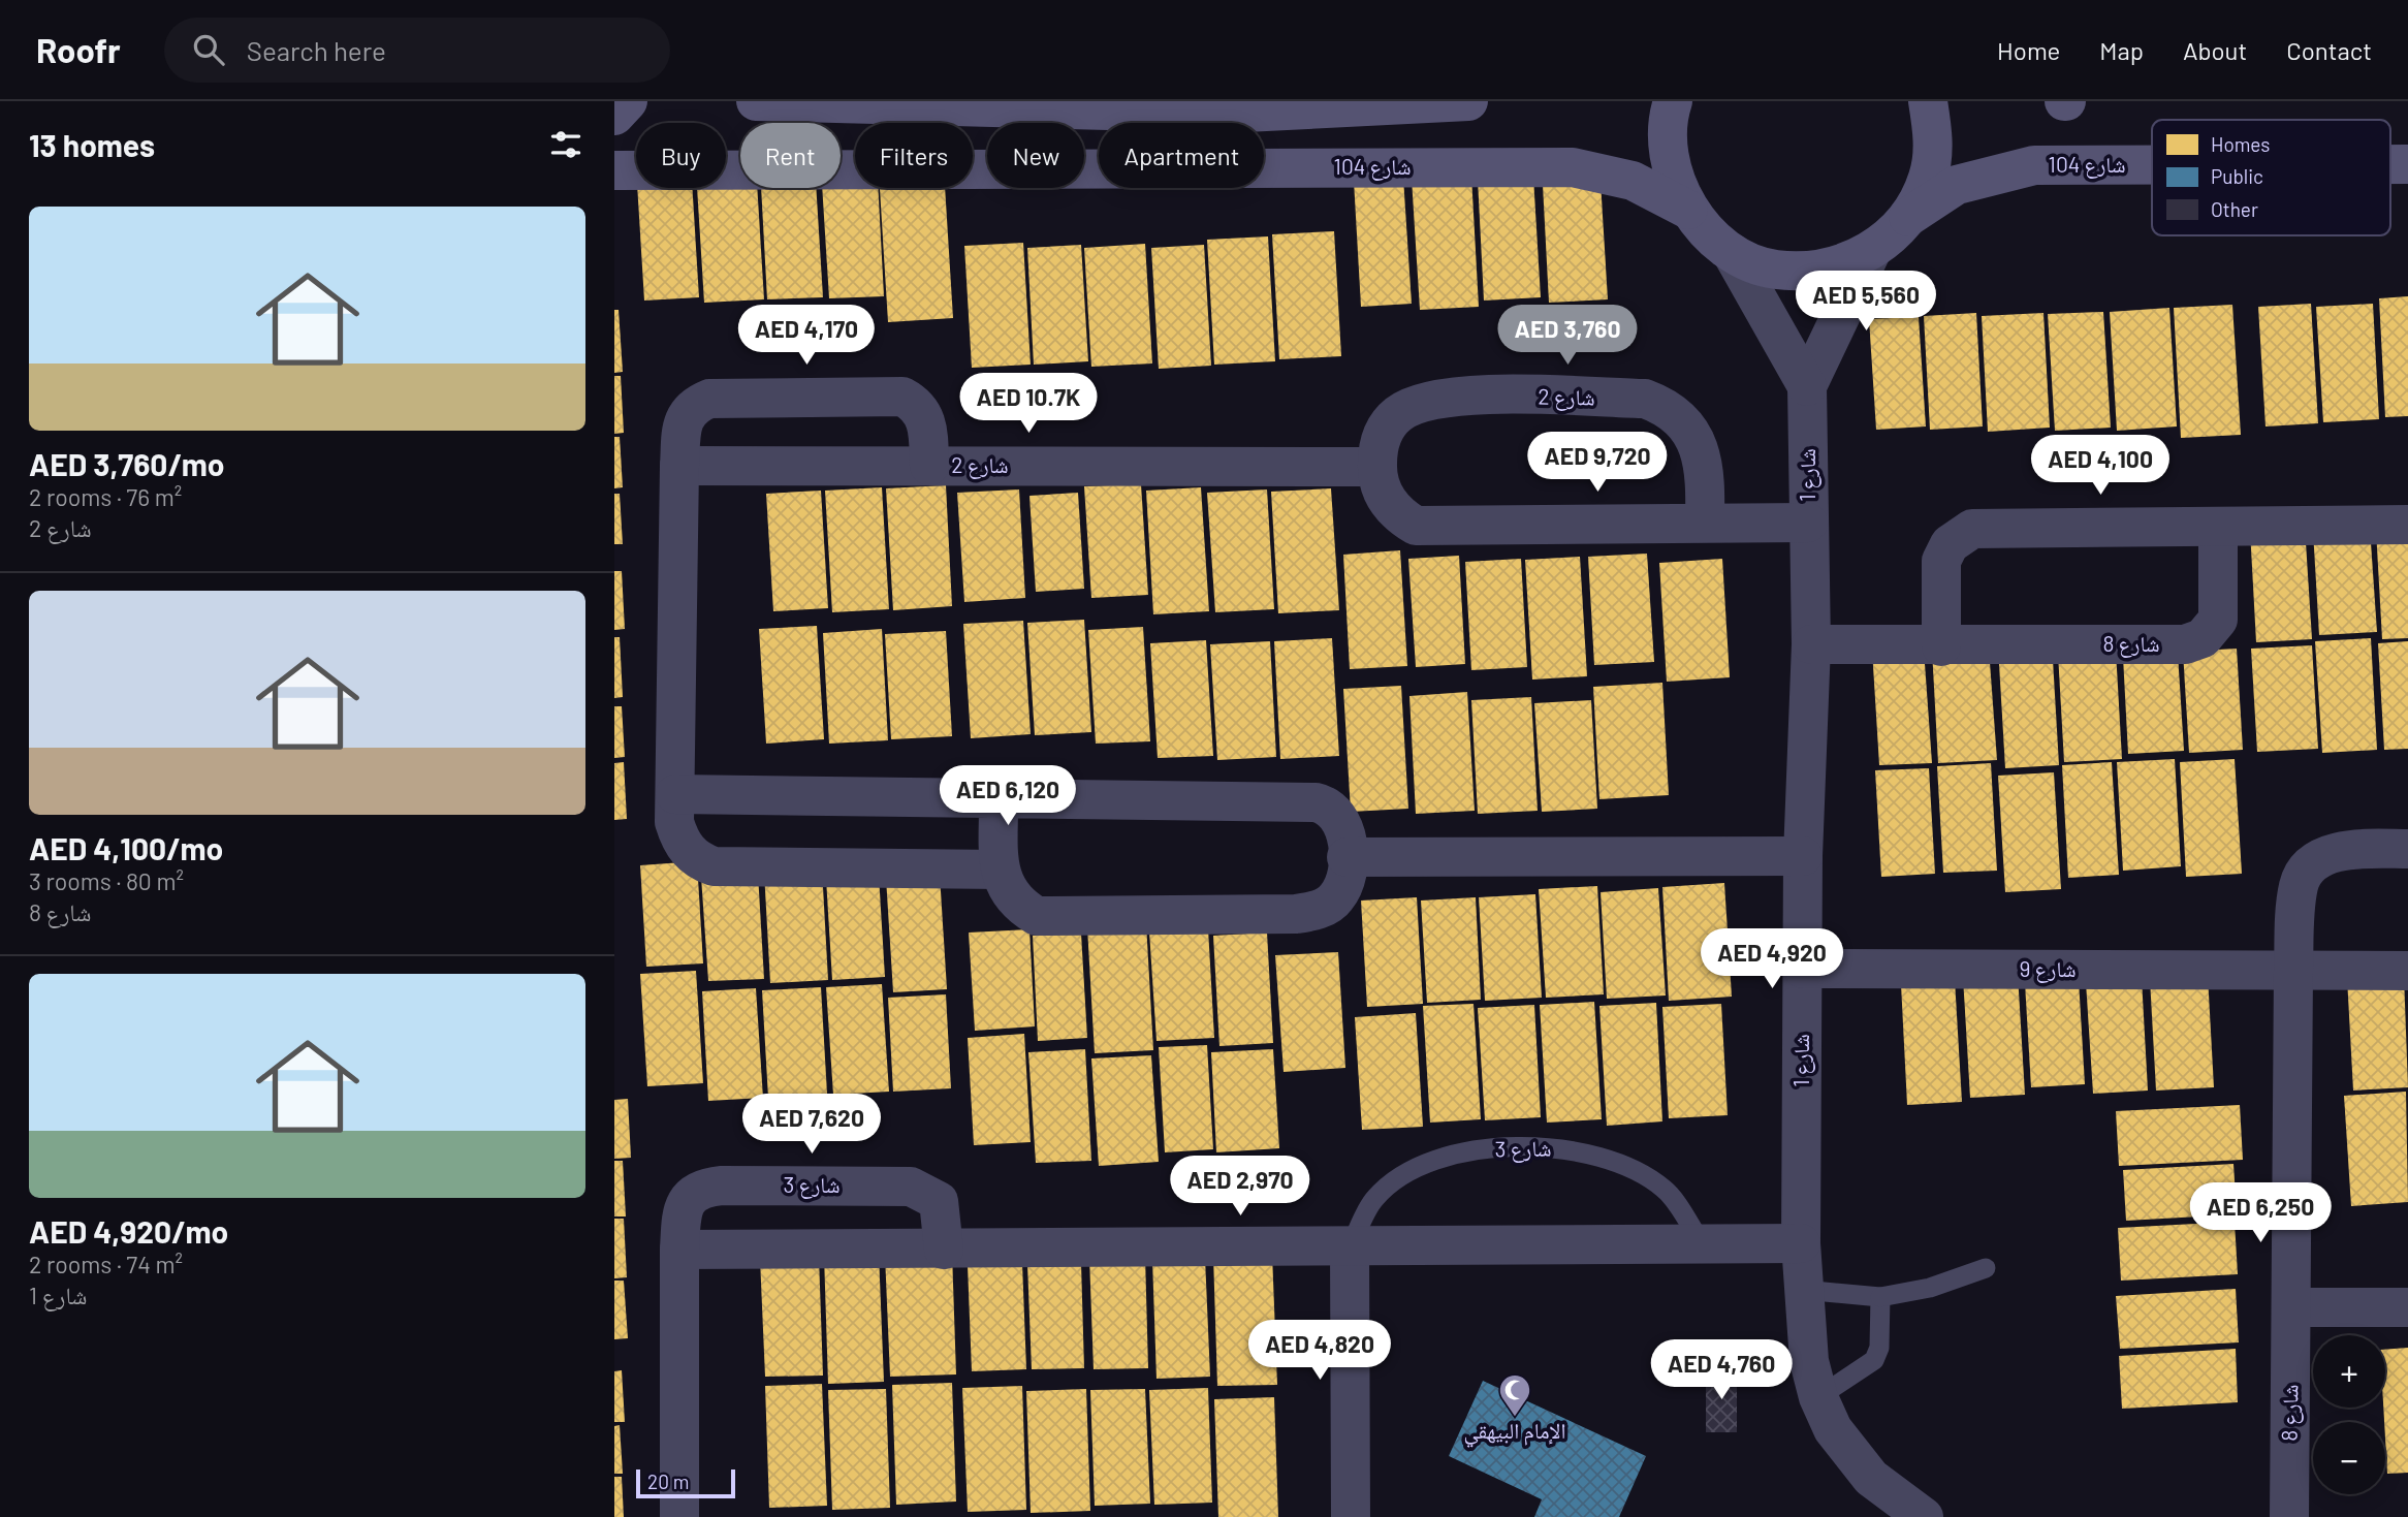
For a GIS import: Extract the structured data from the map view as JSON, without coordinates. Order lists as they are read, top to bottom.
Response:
{
  "streets": {
    "street": [
      "شارع 104",
      "شارع 2",
      "شارع 1",
      "شارع 8",
      "شارع 9",
      "شارع 3"
    ]
  },
  "crossings": [
    ["شارع 2", "شارع 1"],
    ["شارع 1", "شارع 8"],
    ["شارع 1", "شارع 9"],
    ["شارع 8", "شارع 9"]
  ],
  "places": {
    "mosque": ["الإمام البيهقي"]
  },
  "legend": ["Homes", "Public", "Other"],
  "scale_bar": "20 m",
  "page": {
    "header": "Roofr",
    "search": "Search here",
    "nav": [
      "Home",
      "Map",
      "About",
      "Contact"
    ],
    "heading": "13 homes",
    "chip": [
      "Buy",
      "Rent",
      "Filters",
      "New",
      "Apartment"
    ],
    "list": [
      {
        "name": "AED 3,760/mo",
        "note": "2 rooms · 76 m² · شارع 2"
      },
      {
        "name": "AED 4,100/mo",
        "note": "3 rooms · 80 m² · شارع 8"
      },
      {
        "name": "AED 4,920/mo",
        "note": "2 rooms · 74 m² · شارع 1"
      }
    ],
    "price": [
      "AED 5,560",
      "AED 4,170",
      "AED 3,760",
      "AED 10.7K",
      "AED 9,720",
      "AED 4,100",
      "AED 6,120",
      "AED 4,920",
      "AED 7,620",
      "AED 2,970",
      "AED 6,250",
      "AED 4,820",
      "AED 4,760"
    ],
    "map_buttons": ["+", "−"],
    "scale": "20 m"
  }
}
